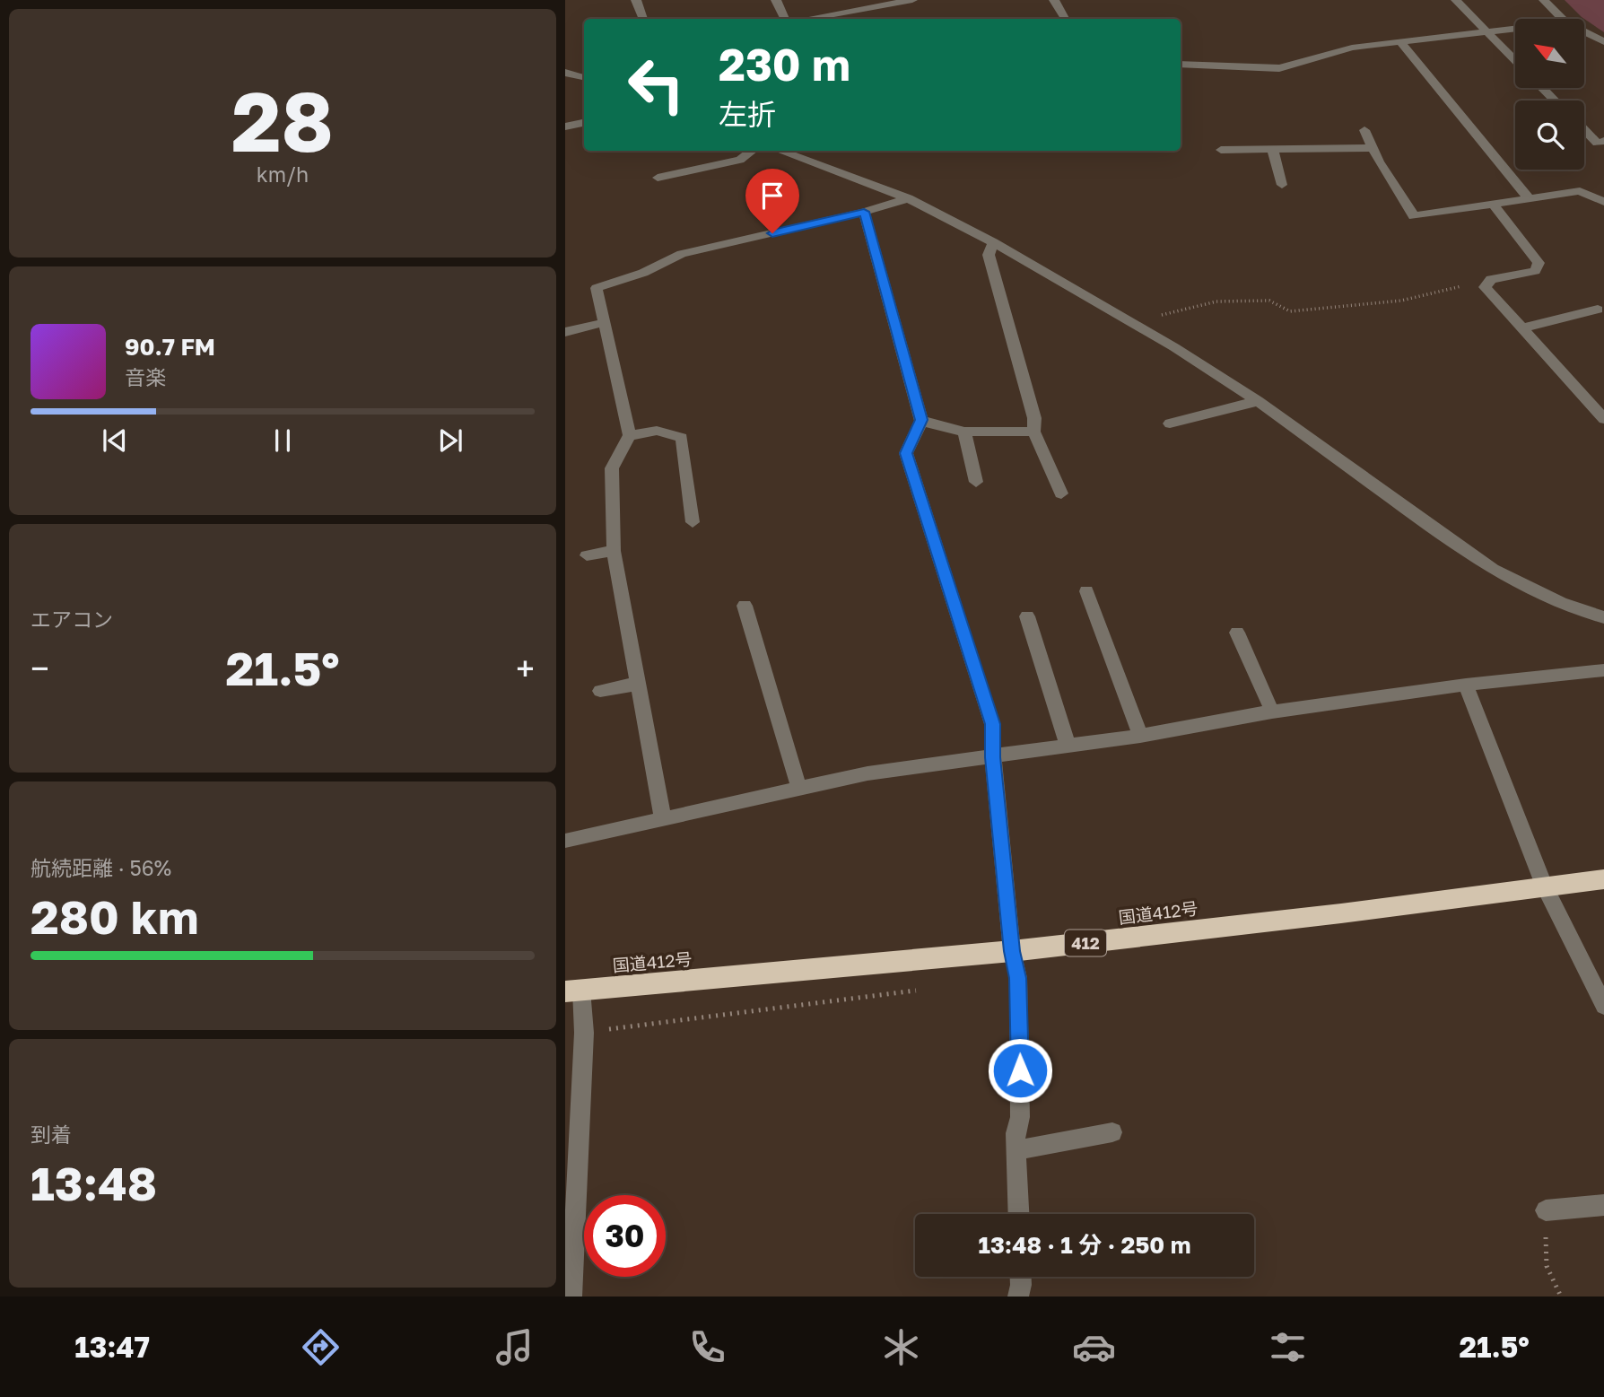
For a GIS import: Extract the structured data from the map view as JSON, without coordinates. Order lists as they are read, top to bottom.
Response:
{
  "streets": {
    "highway": ["国道412号", "412"]
  },
  "north": "top left",
  "page": {
    "tile": [
      ["28", "km/h"],
      "エアコン",
      ["航続距離 · 56%", "280 km"],
      ["到着", "13:48"]
    ],
    "turn": ["230 m", "左折"],
    "song": ["90.7 FM", "音楽"],
    "heat": ["−", "21.5°", "+"],
    "limit": "30",
    "trip": "13:48 · 1 分 · 250 m",
    "tabs": ["13:47", "21.5°"]
  }
}
